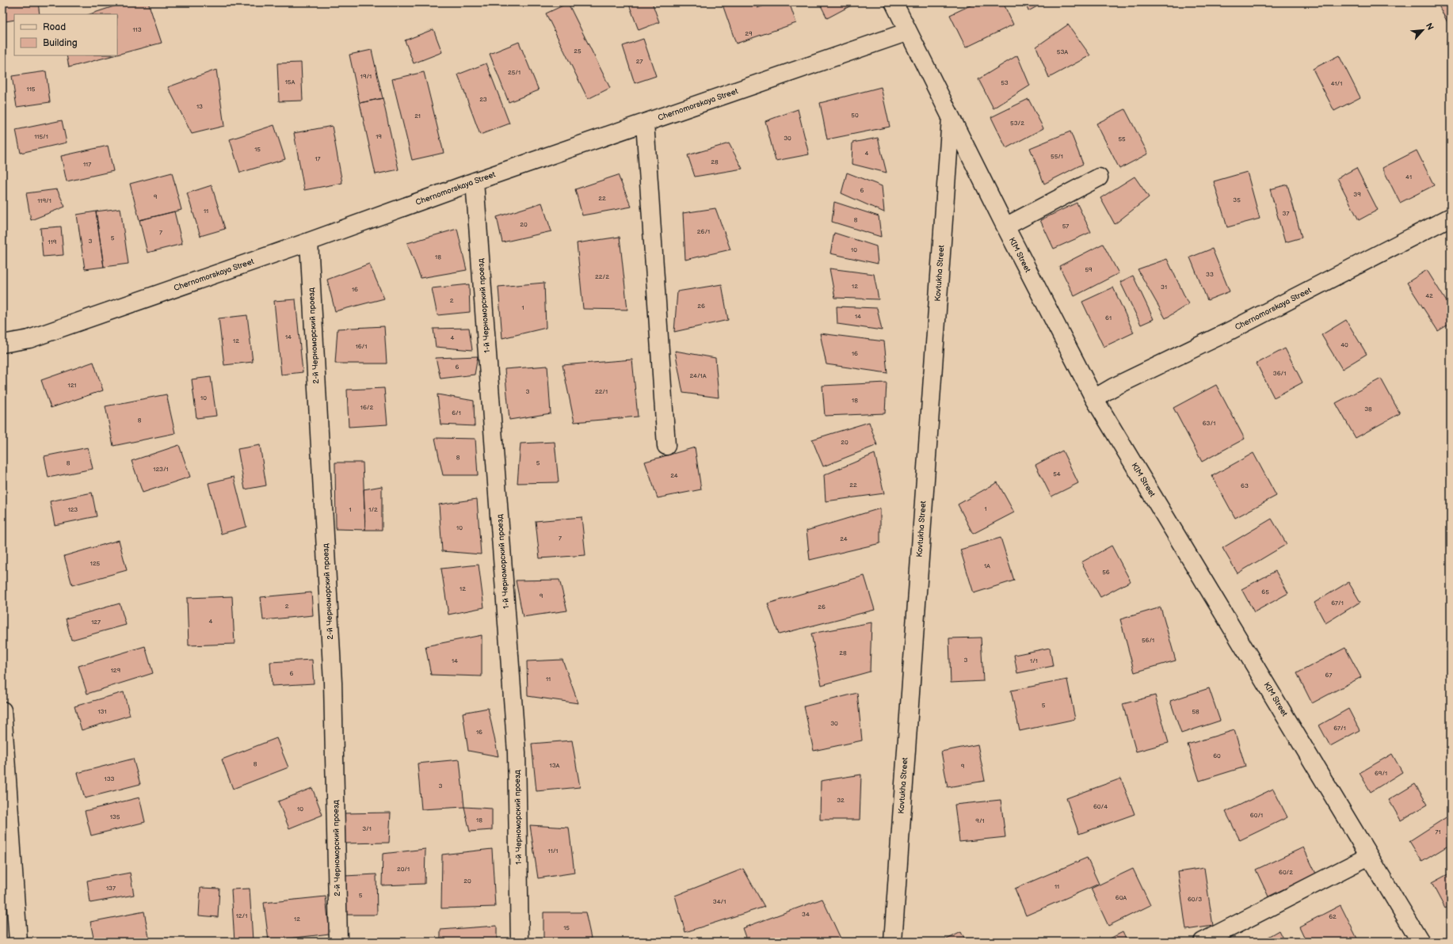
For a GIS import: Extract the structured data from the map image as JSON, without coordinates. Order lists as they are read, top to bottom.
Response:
{
  "streets": {
    "street": [
      "Chernomorskaya Street",
      "KIM Street",
      "Kovtukha Street",
      "1-й Черноморский проезд",
      "2-й Черноморский проезд"
    ]
  },
  "crossings": [
    ["Chernomorskaya Street", "KIM Street"],
    ["Chernomorskaya Street", "1-й Черноморский проезд"],
    ["Chernomorskaya Street", "2-й Черноморский проезд"],
    ["KIM Street", "Kovtukha Street"]
  ],
  "house_numbers": [
    "113",
    "29",
    "25",
    "53А",
    "27",
    "25/1",
    "19/1",
    "15А",
    "53",
    "41/1",
    "115",
    "23",
    "13",
    "50",
    "21",
    "53/2",
    "115/1",
    "19",
    "30",
    "55",
    "15",
    "4",
    "55/1",
    "17",
    "28",
    "117",
    "41",
    "6",
    "39",
    "9",
    "22",
    "35",
    "119/1",
    "11",
    "37",
    "8",
    "20",
    "57",
    "26/1",
    "7",
    "5",
    "3",
    "119",
    "10",
    "18",
    "59",
    "33",
    "22/2",
    "12",
    "31",
    "16",
    "42",
    "2",
    "26",
    "1",
    "14",
    "61",
    "14",
    "4",
    "12",
    "40",
    "16/1",
    "16",
    "6",
    "36/1",
    "24/1А",
    "121",
    "3",
    "22/1",
    "10",
    "18",
    "16/2",
    "38",
    "6/1",
    "8",
    "63/1",
    "20",
    "8",
    "8",
    "5",
    "123/1",
    "54",
    "24",
    "22",
    "63",
    "1",
    "123",
    "1",
    "1/2",
    "10",
    "7",
    "24",
    "125",
    "1А",
    "56",
    "12",
    "65",
    "9",
    "67/1",
    "2",
    "26",
    "4",
    "127",
    "56/1",
    "28",
    "3",
    "14",
    "1/1",
    "129",
    "6",
    "67",
    "11",
    "5",
    "131",
    "58",
    "30",
    "67/1",
    "16",
    "60",
    "8",
    "13А",
    "9",
    "69/1",
    "133",
    "3",
    "32",
    "60/4",
    "10",
    "60/1",
    "135",
    "18",
    "9/1",
    "3/1",
    "71",
    "11/1",
    "20/1",
    "60/2",
    "20",
    "11",
    "137",
    "5",
    "60А",
    "60/3",
    "34/1",
    "34",
    "12/1",
    "62",
    "12",
    "15"
  ],
  "legend": ["Road", "Building"],
  "north": "top right"
}
